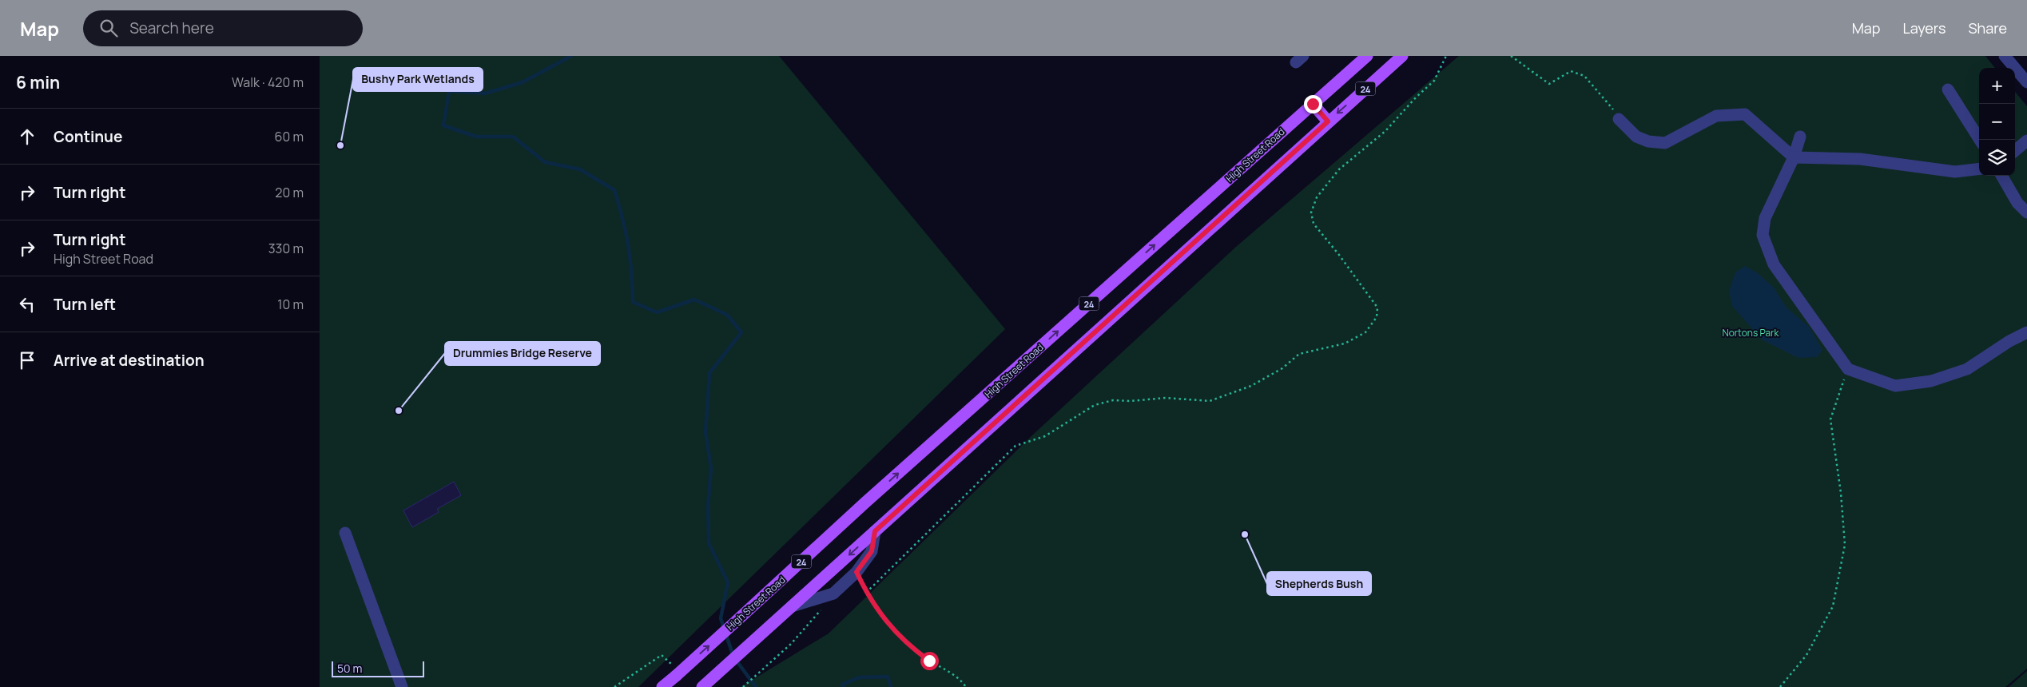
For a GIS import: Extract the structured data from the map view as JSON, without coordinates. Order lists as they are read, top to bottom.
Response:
{
  "streets": {
    "main road": ["24", "High Street Road"]
  },
  "parks": ["Nortons Park"],
  "places": ["Bushy Park Wetlands", "Drummies Bridge Reserve", "Shepherds Bush"],
  "scale_bar": "50 m",
  "page": {
    "header": "Map",
    "search": "Search here",
    "nav": ["Map", "Layers", "Share"],
    "heading": ["6 min", "Walk · 420 m"],
    "map_buttons": ["+", "−"],
    "list": [
      ["Continue", "60 m"],
      ["Turn right", "20 m"],
      ["Turn right", "High Street Road", "330 m"],
      ["Turn left", "10 m"],
      "Arrive at destination"
    ],
    "scale": "50 m"
  }
}
